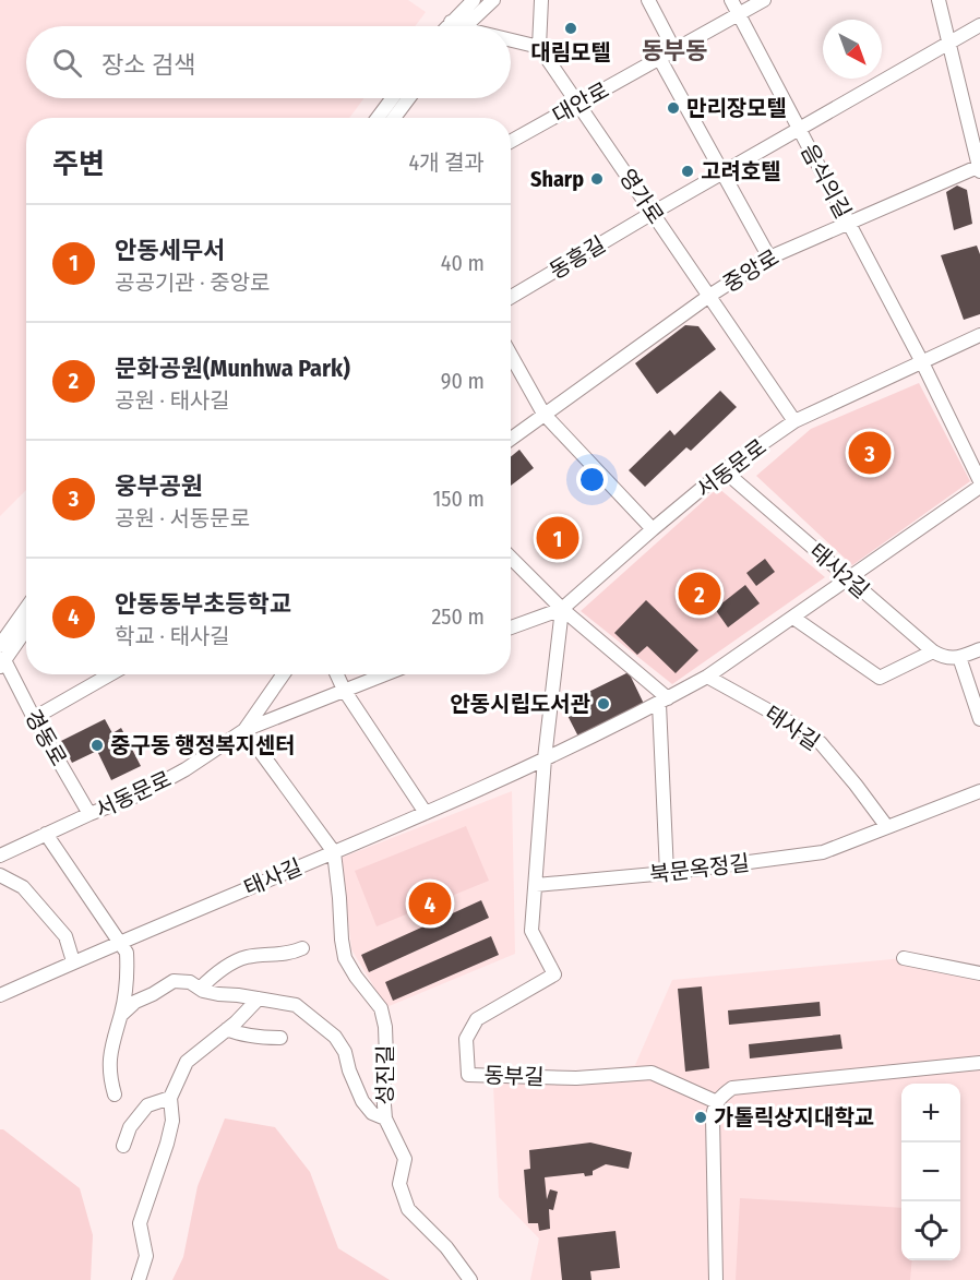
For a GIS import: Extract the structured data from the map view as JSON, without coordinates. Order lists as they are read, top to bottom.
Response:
{
  "streets": {
    "street": [
      "대안로",
      "음식의길",
      "영가로",
      "동흥길",
      "중앙로",
      "서동문로",
      "태사2길",
      "태사길",
      "경동로",
      "북문옥정길",
      "성진길",
      "동부길"
    ]
  },
  "crossings": [
    ["대안로", "음식의길"],
    ["대안로", "영가로"],
    ["음식의길", "동흥길"],
    ["음식의길", "중앙로"],
    ["음식의길", "서동문로"],
    ["영가로", "동흥길"],
    ["영가로", "중앙로"],
    ["영가로", "서동문로"],
    ["서동문로", "태사2길"],
    ["서동문로", "경동로"],
    ["태사2길", "태사길"],
    ["태사길", "북문옥정길"],
    ["태사길", "성진길"],
    ["북문옥정길", "동부길"]
  ],
  "districts": ["동부동"],
  "places": [
    "대림모텔",
    "만리장모텔",
    "고려호텔",
    "Sharp",
    "안동시립도서관",
    "중구동 행정복지센터",
    "가톨릭상지대학교"
  ],
  "north": "bottom right",
  "page": {
    "search": "장소 검색",
    "heading": ["주변", "4개 결과"],
    "list": [
      {
        "mark": "1",
        "name": "안동세무서",
        "note": "공공기관 · 중앙로",
        "value": "40 m"
      },
      {
        "mark": "2",
        "name": "문화공원(Munhwa Park)",
        "note": "공원 · 태사길",
        "value": "90 m"
      },
      {
        "mark": "3",
        "name": "웅부공원",
        "note": "공원 · 서동문로",
        "value": "150 m"
      },
      {
        "mark": "4",
        "name": "안동동부초등학교",
        "note": "학교 · 태사길",
        "value": "250 m"
      }
    ],
    "pins": [
      "3",
      "1",
      "2",
      "4"
    ],
    "map_buttons": ["+", "−"]
  }
}
